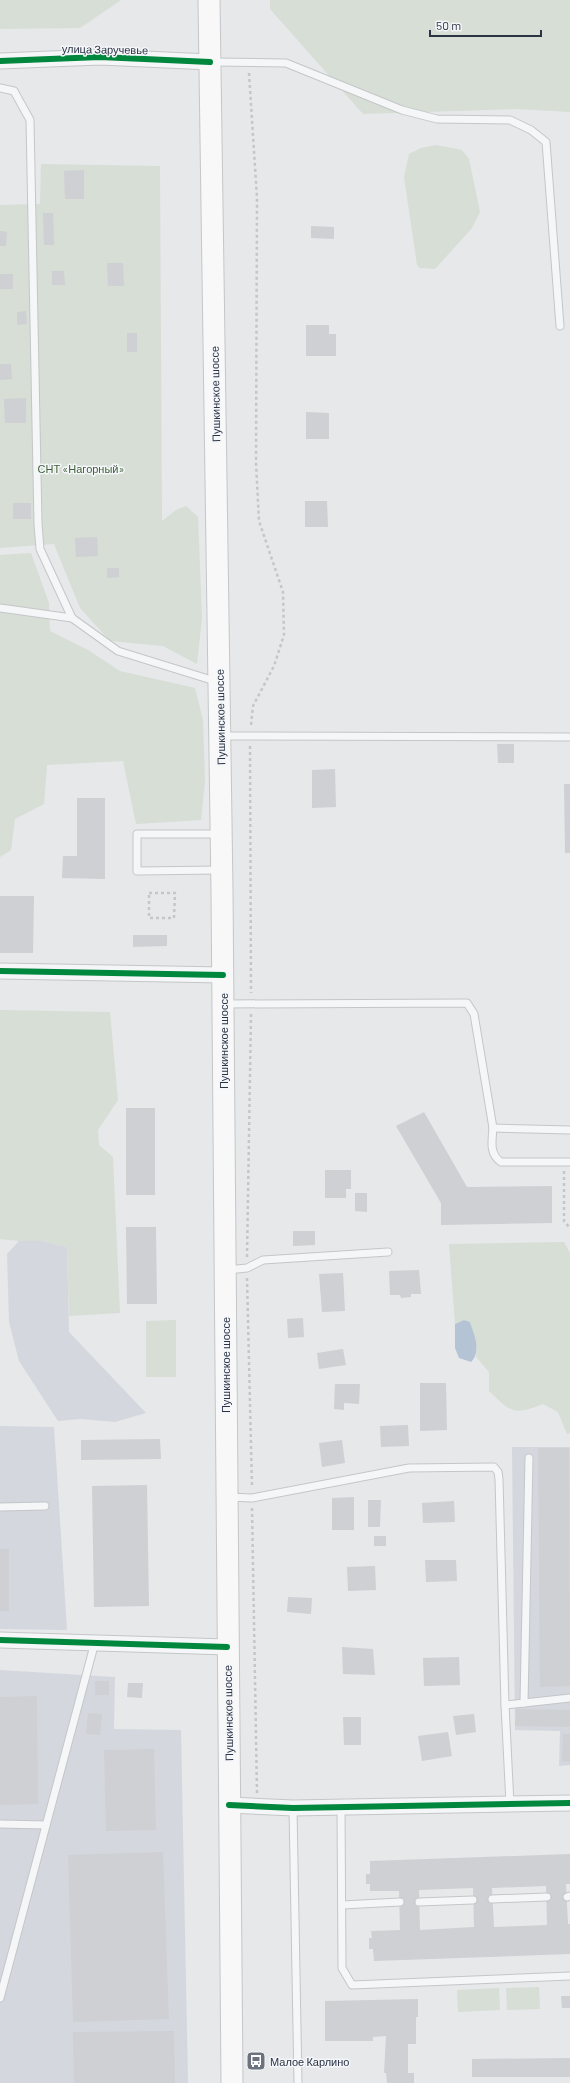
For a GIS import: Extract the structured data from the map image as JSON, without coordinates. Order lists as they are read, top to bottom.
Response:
{
  "streets": {
    "main road": ["Пушкинское шоссе"],
    "street": ["улица Заручевье"]
  },
  "crossings": [
    ["улица Заручевье", "Пушкинское шоссе"]
  ],
  "parks": ["СНТ «Нагорный»"],
  "places": {
    "bus stop": ["Малое Карлино"]
  },
  "scale_bar": "50 m"
}
